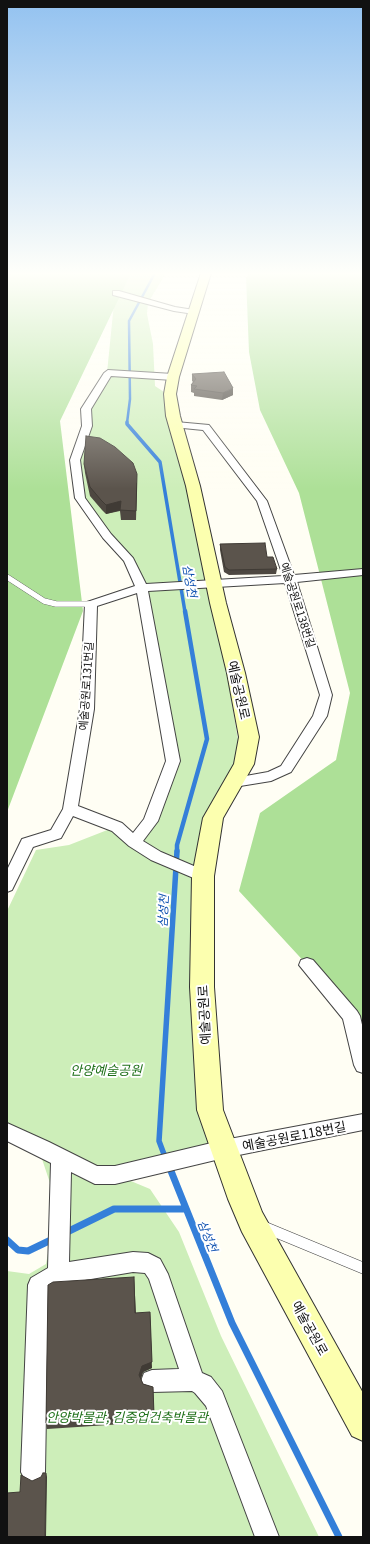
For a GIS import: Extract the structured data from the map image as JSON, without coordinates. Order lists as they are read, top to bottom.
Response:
{
  "streets": {
    "street": [
      "예술공원로138번길",
      "예술공원로131번길",
      "예술공원로",
      "예술공원로118번길"
    ]
  },
  "crossings": [
    ["예술공원로138번길", "예술공원로"],
    ["예술공원로", "예술공원로118번길"]
  ],
  "water": ["삼성천"],
  "parks": ["안양예술공원", "안양박물관, 김중업건축박물관"]
}
